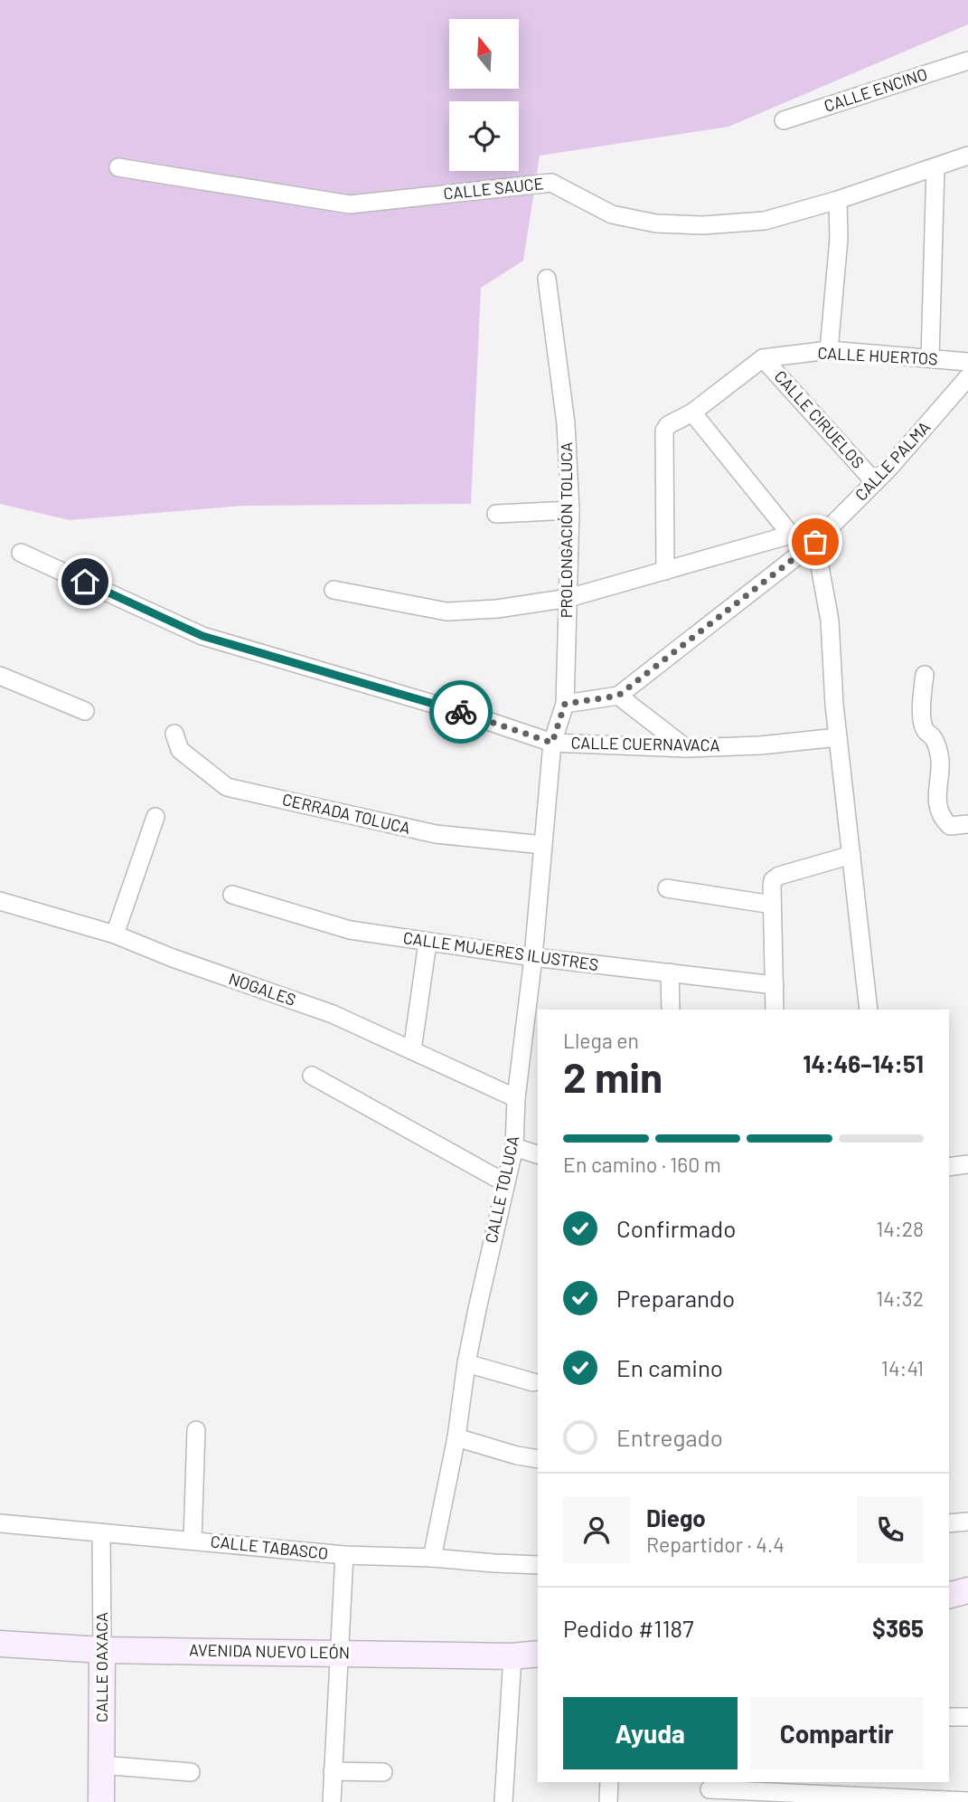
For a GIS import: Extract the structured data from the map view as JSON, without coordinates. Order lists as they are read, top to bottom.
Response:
{
  "streets": {
    "main road": ["AVENIDA NUEVO LEÓN", "CALLE OAXACA"],
    "street": [
      "CALLE ENCINO",
      "CALLE SAUCE",
      "CALLE HUERTOS",
      "CALLE CIRUELOS",
      "CALLE PALMA",
      "PROLONGACIÓN TOLUCA",
      "CALLE CUERNAVACA",
      "CERRADA TOLUCA",
      "CALLE MUJERES ILUSTRES",
      "NOGALES",
      "CALLE TOLUCA",
      "CALLE TABASCO"
    ]
  },
  "crossings": [
    ["CALLE HUERTOS", "CALLE CIRUELOS"],
    ["CALLE CIRUELOS", "CALLE PALMA"],
    ["PROLONGACIÓN TOLUCA", "CALLE CUERNAVACA"],
    ["PROLONGACIÓN TOLUCA", "CALLE TOLUCA"],
    ["CALLE CUERNAVACA", "CALLE TOLUCA"],
    ["CERRADA TOLUCA", "CALLE TOLUCA"],
    ["CALLE MUJERES ILUSTRES", "CALLE TOLUCA"],
    ["NOGALES", "CALLE TOLUCA"],
    ["CALLE TOLUCA", "CALLE TABASCO"],
    ["CALLE TABASCO", "CALLE OAXACA"],
    ["AVENIDA NUEVO LEÓN", "CALLE OAXACA"]
  ],
  "north": "top",
  "page": {
    "heading": ["2 min", "Llega en", "14:46–14:51"],
    "panel": [
      "Diego",
      "Repartidor · 4.4",
      "Pedido #1187",
      "$365"
    ],
    "bar": "En camino · 160 m",
    "list": [
      ["Confirmado", "14:28"],
      ["Preparando", "14:32"],
      ["En camino", "14:41"],
      "Entregado"
    ],
    "buttons": ["Ayuda", "Compartir"]
  }
}
